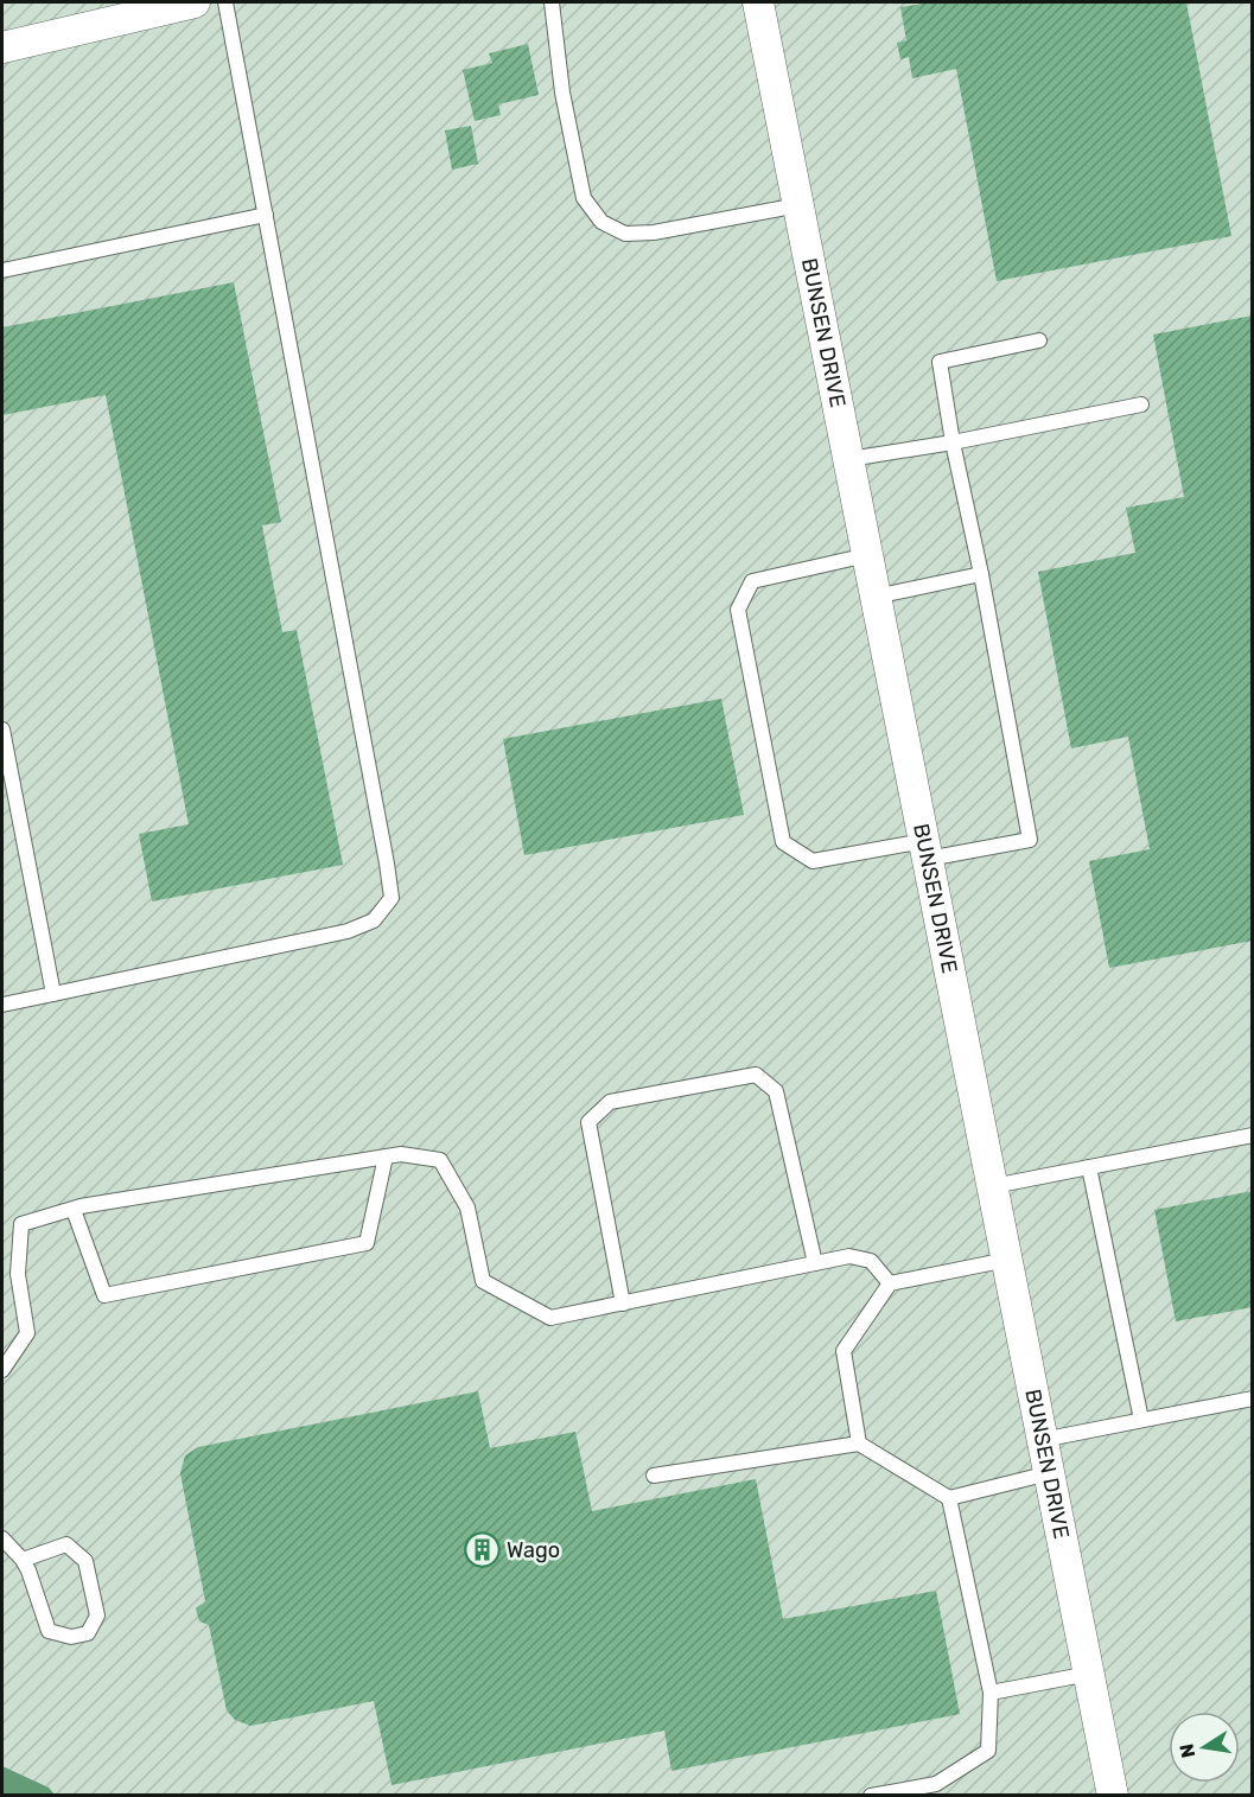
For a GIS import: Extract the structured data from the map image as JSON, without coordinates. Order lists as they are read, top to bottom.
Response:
{
  "streets": {
    "street": ["BUNSEN DRIVE"]
  },
  "places": {
    "building": ["Wago"]
  },
  "north": "left"
}
